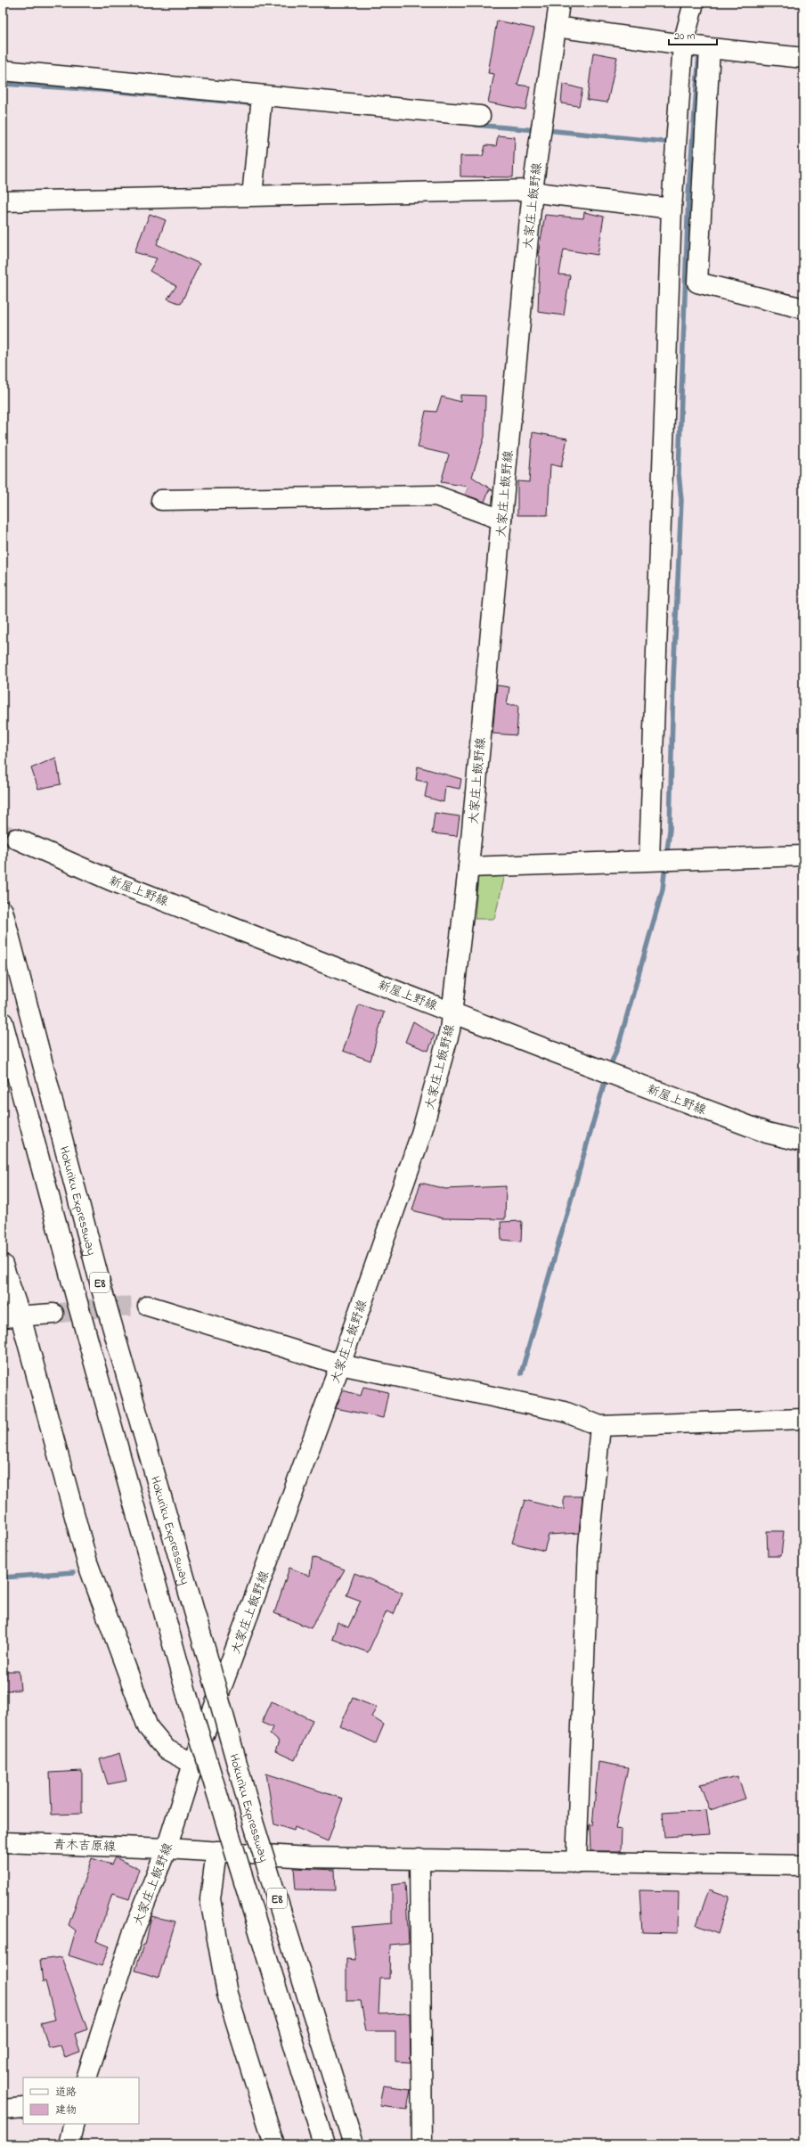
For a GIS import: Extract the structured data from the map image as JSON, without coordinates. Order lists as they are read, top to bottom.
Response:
{
  "streets": {
    "main road": [
      "大家庄上飯野線",
      "新屋上野線",
      "Hokuriku Expressway",
      "E8",
      "青木吉原線"
    ]
  },
  "crossings": [
    ["大家庄上飯野線", "新屋上野線"],
    ["大家庄上飯野線", "青木吉原線"]
  ],
  "legend": ["道路", "建物"],
  "scale_bar": "20 m"
}
